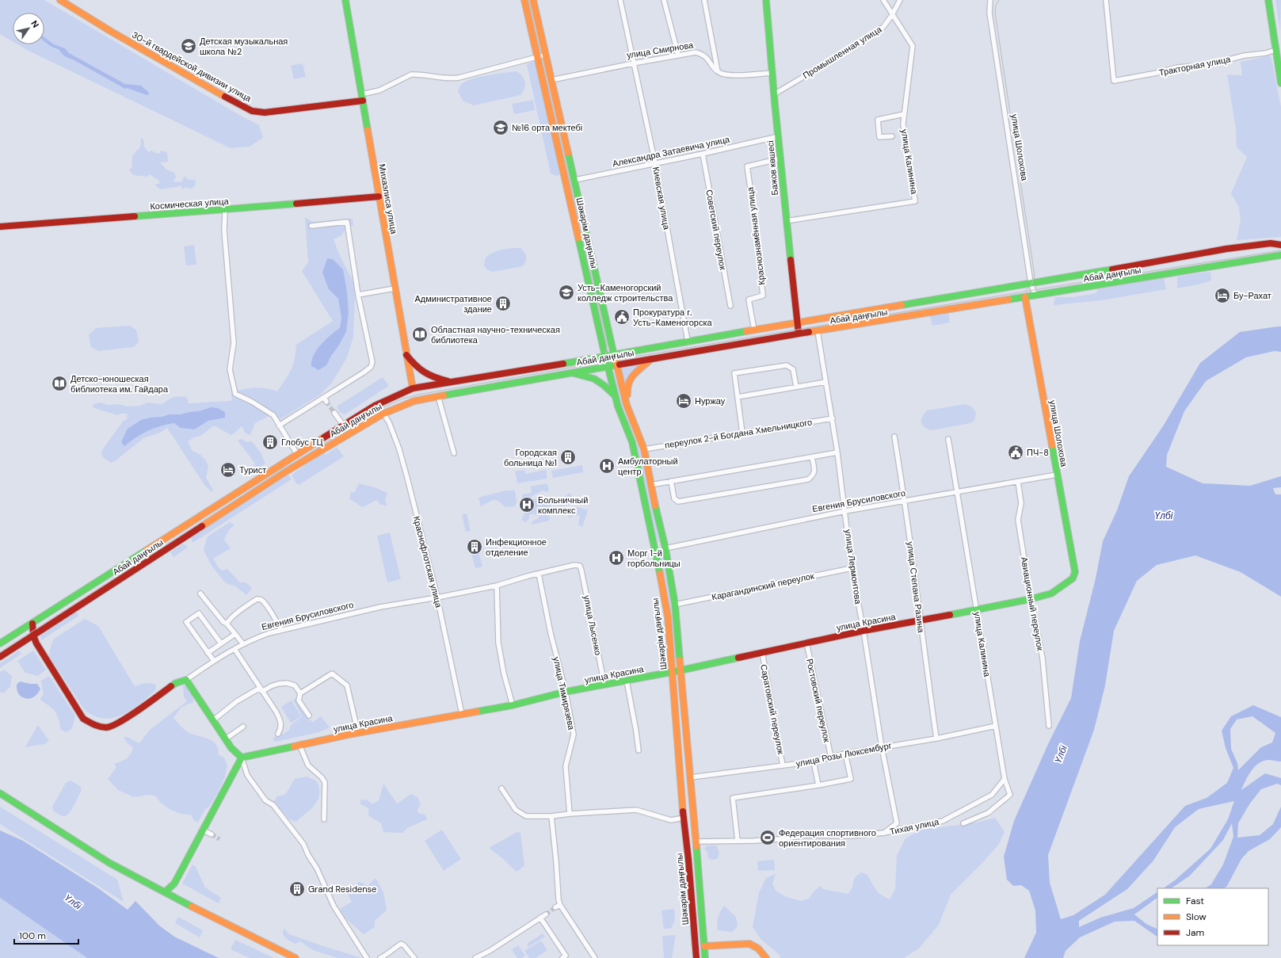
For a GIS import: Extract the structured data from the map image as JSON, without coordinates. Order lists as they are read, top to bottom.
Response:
{
  "streets": {
    "main road": [
      "улица Смирнова",
      "30-й гвардейской дивизии улица",
      "улица Шолохова",
      "Александра Затаевича улица",
      "Бажов көшесі",
      "Михаэлиса улица",
      "Космическая улица",
      "Шәкәрім даңғылы",
      "Абай даңғылы",
      "Евгения Брусиловского",
      "улица Красина"
    ],
    "street": [
      "Промышленная улица",
      "Тракторная улица",
      "улица Калинина",
      "Киевская улица",
      "Советский переулок",
      "Краснознамённая улица",
      "переулок 2-й Богдана Хмельницкого",
      "Краснофлотская улица",
      "улица Лермонтова",
      "Карагандинский переулок",
      "улица Степана Разина",
      "Авиационный переулок",
      "улица Лысенко",
      "улица Тимирязева",
      "Ростовский переулок",
      "Саратовский переулок",
      "улица Розы Люксембург",
      "Тихая улица"
    ]
  },
  "crossings": [
    ["улица Смирнова", "Киевская улица"],
    ["улица Смирнова", "Шәкәрім даңғылы"],
    ["Промышленная улица", "улица Калинина"],
    ["Промышленная улица", "Бажов көшесі"],
    ["30-й гвардейской дивизии улица", "Михаэлиса улица"],
    ["улица Шолохова", "Абай даңғылы"],
    ["улица Шолохова", "Евгения Брусиловского"],
    ["улица Шолохова", "улица Красина"],
    ["Александра Затаевича улица", "Бажов көшесі"],
    ["Александра Затаевича улица", "Киевская улица"],
    ["Александра Затаевича улица", "Советский переулок"],
    ["Александра Затаевича улица", "Шәкәрім даңғылы"],
    ["улица Калинина", "Бажов көшесі"],
    ["улица Калинина", "Евгения Брусиловского"],
    ["улица Калинина", "улица Красина"],
    ["улица Калинина", "улица Розы Люксембург"],
    ["улица Калинина", "Тихая улица"],
    ["Бажов көшесі", "Краснознамённая улица"],
    ["Бажов көшесі", "Абай даңғылы"],
    ["Киевская улица", "Абай даңғылы"],
    ["Михаэлиса улица", "Космическая улица"],
    ["Михаэлиса улица", "Абай даңғылы"],
    ["Шәкәрім даңғылы", "Абай даңғылы"],
    ["Шәкәрім даңғылы", "переулок 2-й Богдана Хмельницкого"],
    ["Шәкәрім даңғылы", "Евгения Брусиловского"],
    ["Шәкәрім даңғылы", "Карагандинский переулок"],
    ["Шәкәрім даңғылы", "улица Красина"],
    ["Шәкәрім даңғылы", "улица Розы Люксембург"],
    ["Шәкәрім даңғылы", "Тихая улица"],
    ["Краснознамённая улица", "Абай даңғылы"],
    ["Абай даңғылы", "Евгения Брусиловского"],
    ["Абай даңғылы", "Краснофлотская улица"],
    ["Абай даңғылы", "улица Лермонтова"],
    ["переулок 2-й Богдана Хмельницкого", "улица Лермонтова"],
    ["Евгения Брусиловского", "Краснофлотская улица"],
    ["Евгения Брусиловского", "улица Лермонтова"],
    ["Евгения Брусиловского", "улица Степана Разина"],
    ["Евгения Брусиловского", "Авиационный переулок"],
    ["Евгения Брусиловского", "улица Лысенко"],
    ["Евгения Брусиловского", "улица Тимирязева"],
    ["Краснофлотская улица", "улица Красина"],
    ["улица Лермонтова", "Карагандинский переулок"],
    ["улица Лермонтова", "улица Красина"],
    ["улица Лермонтова", "улица Розы Люксембург"],
    ["улица Лермонтова", "Тихая улица"],
    ["улица Степана Разина", "улица Красина"],
    ["улица Степана Разина", "улица Розы Люксембург"],
    ["Авиационный переулок", "улица Красина"],
    ["улица Красина", "улица Лысенко"],
    ["улица Красина", "улица Тимирязева"],
    ["улица Красина", "Ростовский переулок"],
    ["улица Красина", "Саратовский переулок"],
    ["Ростовский переулок", "улица Розы Люксембург"],
    ["Саратовский переулок", "улица Розы Люксембург"]
  ],
  "water": ["Үлбі"],
  "places": {
    "school or university": ["Детская музыкальная школа №2", "№16 орта мектебі", "Усть-Каменогорский колледж строительства"],
    "hotel": ["Бу-Рахат", "Нуржау", "Турист"],
    "building": [
      "Административное здание",
      "Глобус ТЦ",
      "Городская больница №1",
      "Инфекционное отделение",
      "Grand Residense"
    ],
    "public building": ["Прокуратура г. Усть-Каменогорска", "ПЧ-8"],
    "library": ["Областная научно-техническая библиотека", "Детско-юношеская библиотека им. Гайдара"],
    "hospital": ["Амбулаторный центр", "Больничный комплекс", "Морг 1-й горбольницы"],
    "sports": ["Федерация спортивного ориентирования"]
  },
  "legend": ["Fast", "Slow", "Jam"],
  "scale_bar": "100 m",
  "north": "top right"
}
